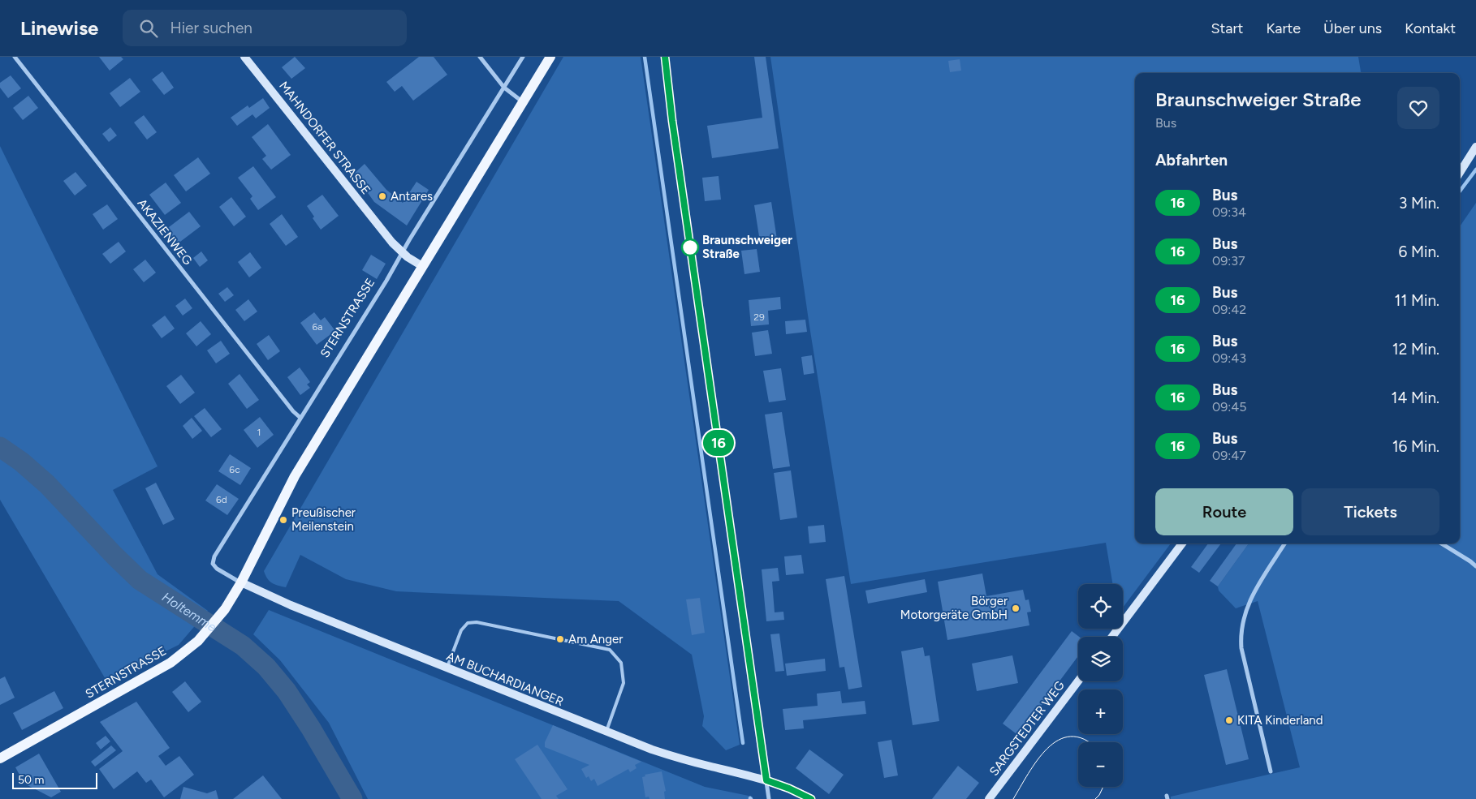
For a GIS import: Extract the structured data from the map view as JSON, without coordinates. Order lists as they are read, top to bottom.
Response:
{
  "streets": {
    "main road": [
      "MAHNDORFER STRASSE",
      "STERNSTRASSE",
      "AM BUCHARDIANGER",
      "SARGSTEDTER WEG"
    ],
    "street": ["AKAZIENWEG"]
  },
  "crossings": [
    ["MAHNDORFER STRASSE", "STERNSTRASSE"],
    ["AKAZIENWEG", "STERNSTRASSE"],
    ["STERNSTRASSE", "AM BUCHARDIANGER"]
  ],
  "water": ["Holtemme"],
  "places": [
    "Antares",
    "Braunschweiger Straße",
    "Preußischer Meilenstein",
    "Börger Motorgeräte GmbH",
    "Am Anger",
    "KITA Kinderland"
  ],
  "lines": ["bus line 16"],
  "house_numbers": [
    "29",
    "6a",
    "1",
    "6c",
    "6d"
  ],
  "scale_bar": "50 m",
  "page": {
    "header": "Linewise",
    "search": "Hier suchen",
    "nav": [
      "Start",
      "Karte",
      "Über uns",
      "Kontakt"
    ],
    "on_map": "16",
    "heading": [
      ["Braunschweiger Straße", "Bus"],
      "Abfahrten"
    ],
    "list": [
      {
        "mark": "16",
        "name": "Bus",
        "note": "09:34",
        "value": "3 Min."
      },
      {
        "mark": "16",
        "name": "Bus",
        "note": "09:37",
        "value": "6 Min."
      },
      {
        "mark": "16",
        "name": "Bus",
        "note": "09:42",
        "value": "11 Min."
      },
      {
        "mark": "16",
        "name": "Bus",
        "note": "09:43",
        "value": "12 Min."
      },
      {
        "mark": "16",
        "name": "Bus",
        "note": "09:45",
        "value": "14 Min."
      },
      {
        "mark": "16",
        "name": "Bus",
        "note": "09:47",
        "value": "16 Min."
      }
    ],
    "buttons": ["Route", "Tickets"],
    "map_buttons": ["+", "−"],
    "scale": "50 m"
  }
}
